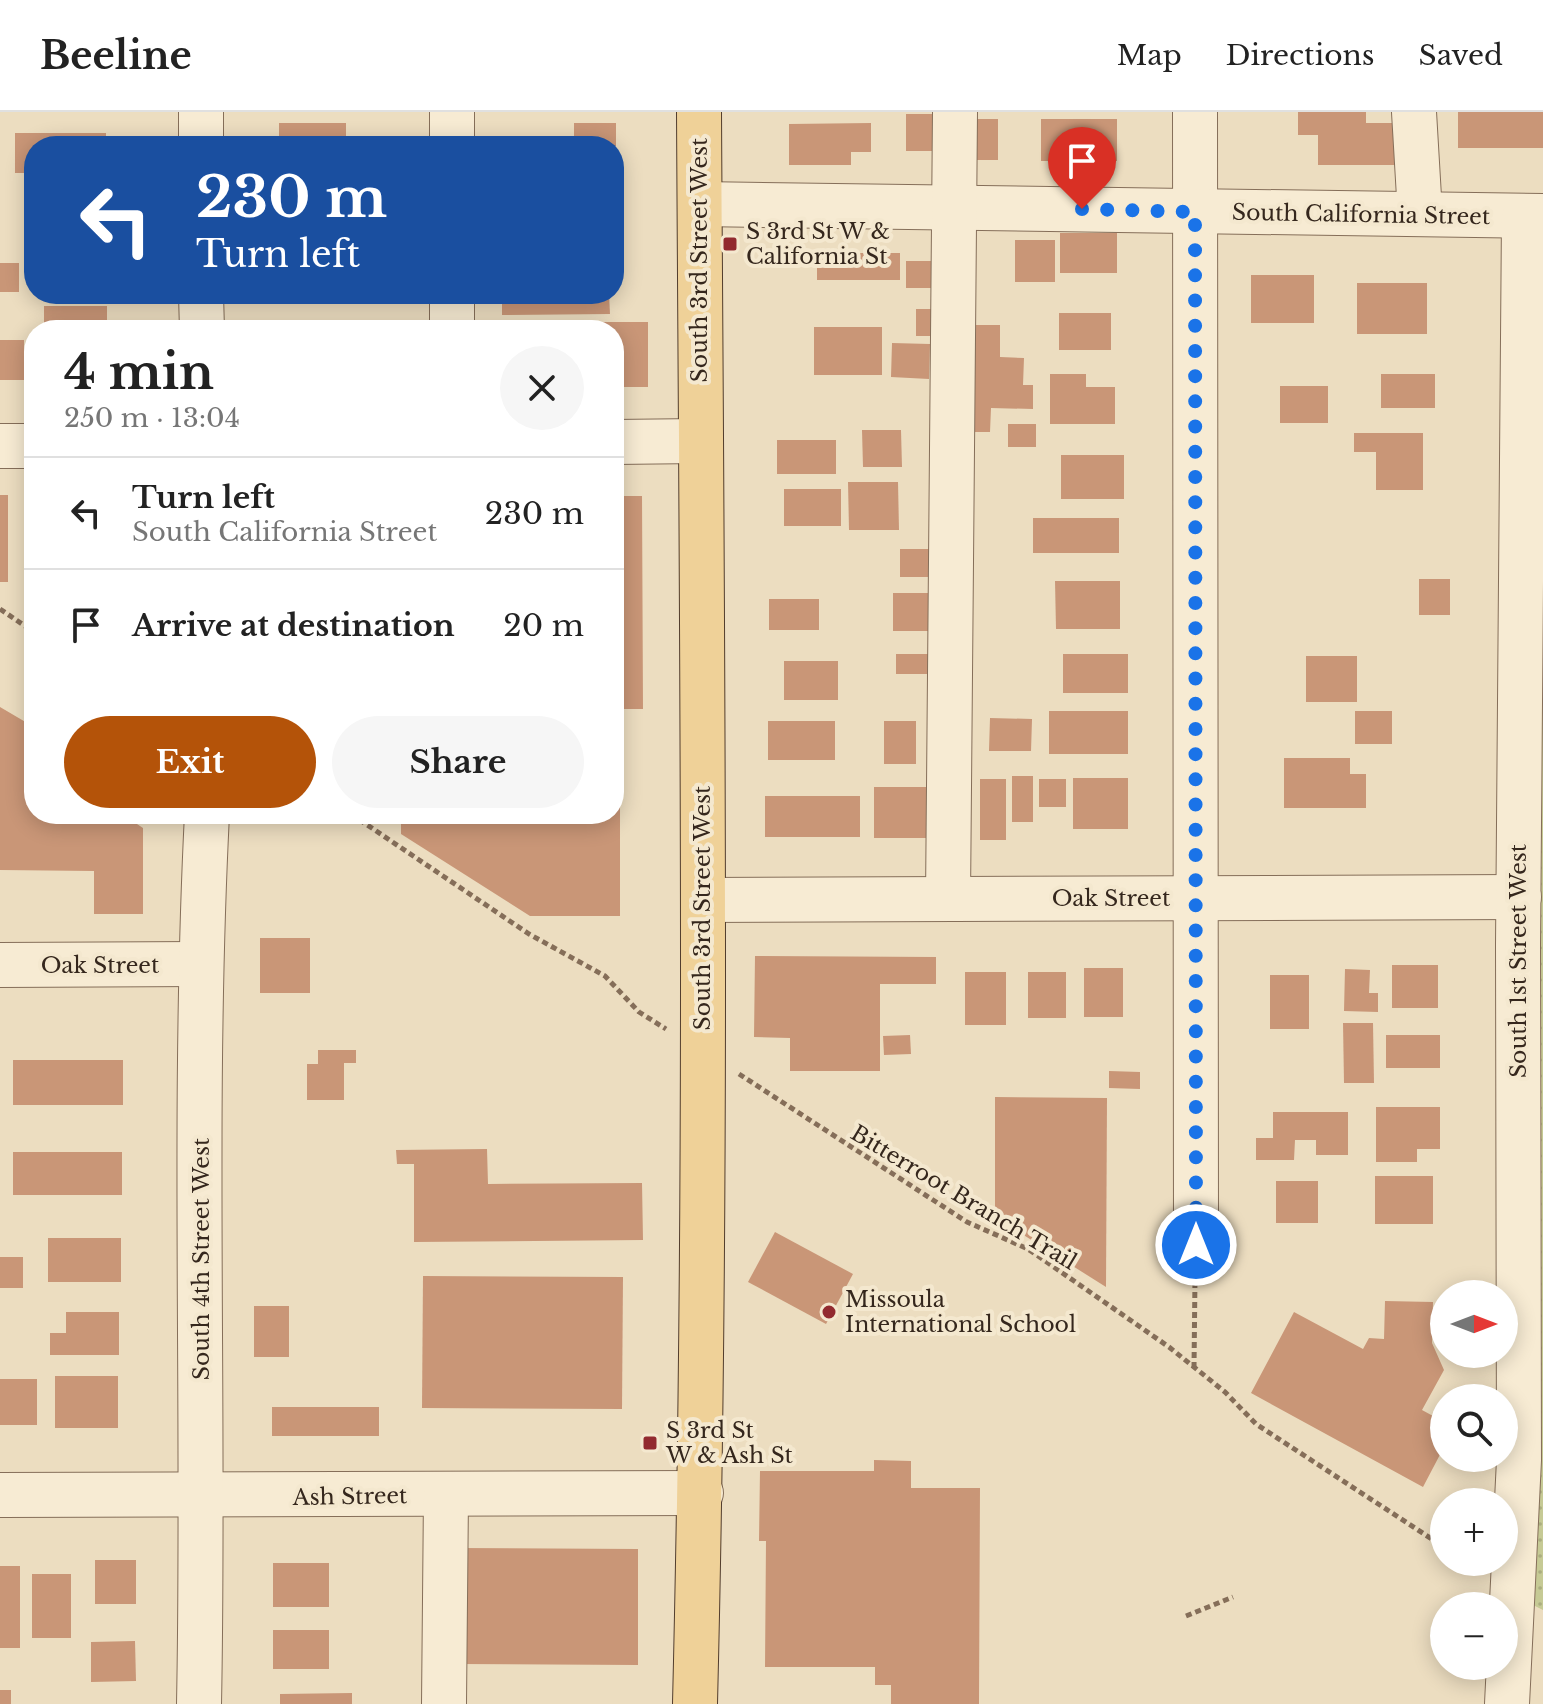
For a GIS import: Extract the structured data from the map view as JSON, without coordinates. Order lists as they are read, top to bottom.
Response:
{
  "streets": {
    "main road": ["South 3rd Street West"],
    "street": [
      "South California Street",
      "Oak Street",
      "South 1st Street West",
      "South 4th Street West",
      "Ash Street"
    ],
    "path": ["Bitterroot Branch Trail"]
  },
  "crossings": [
    ["South California Street", "South 3rd Street West"],
    ["South California Street", "South 1st Street West"],
    ["South 3rd Street West", "Oak Street"],
    ["South 3rd Street West", "Ash Street"],
    ["Oak Street", "South 1st Street West"],
    ["Oak Street", "South 4th Street West"],
    ["South 4th Street West", "Ash Street"]
  ],
  "places": {
    "transit": ["S 3rd St W & California St", "S 3rd St W & Ash St"],
    "other": ["Missoula International School"]
  },
  "north": "right",
  "page": {
    "header": "Beeline",
    "nav": ["Map", "Directions", "Saved"],
    "turn": ["230 m", "Turn left"],
    "heading": ["4 min", "250 m · 13:04"],
    "list": [
      {
        "name": "Turn left",
        "note": "South California Street",
        "value": "230 m"
      },
      {
        "name": "Arrive at destination",
        "value": "20 m"
      }
    ],
    "buttons": ["Exit", "Share"],
    "map_buttons": ["+", "−"]
  }
}
